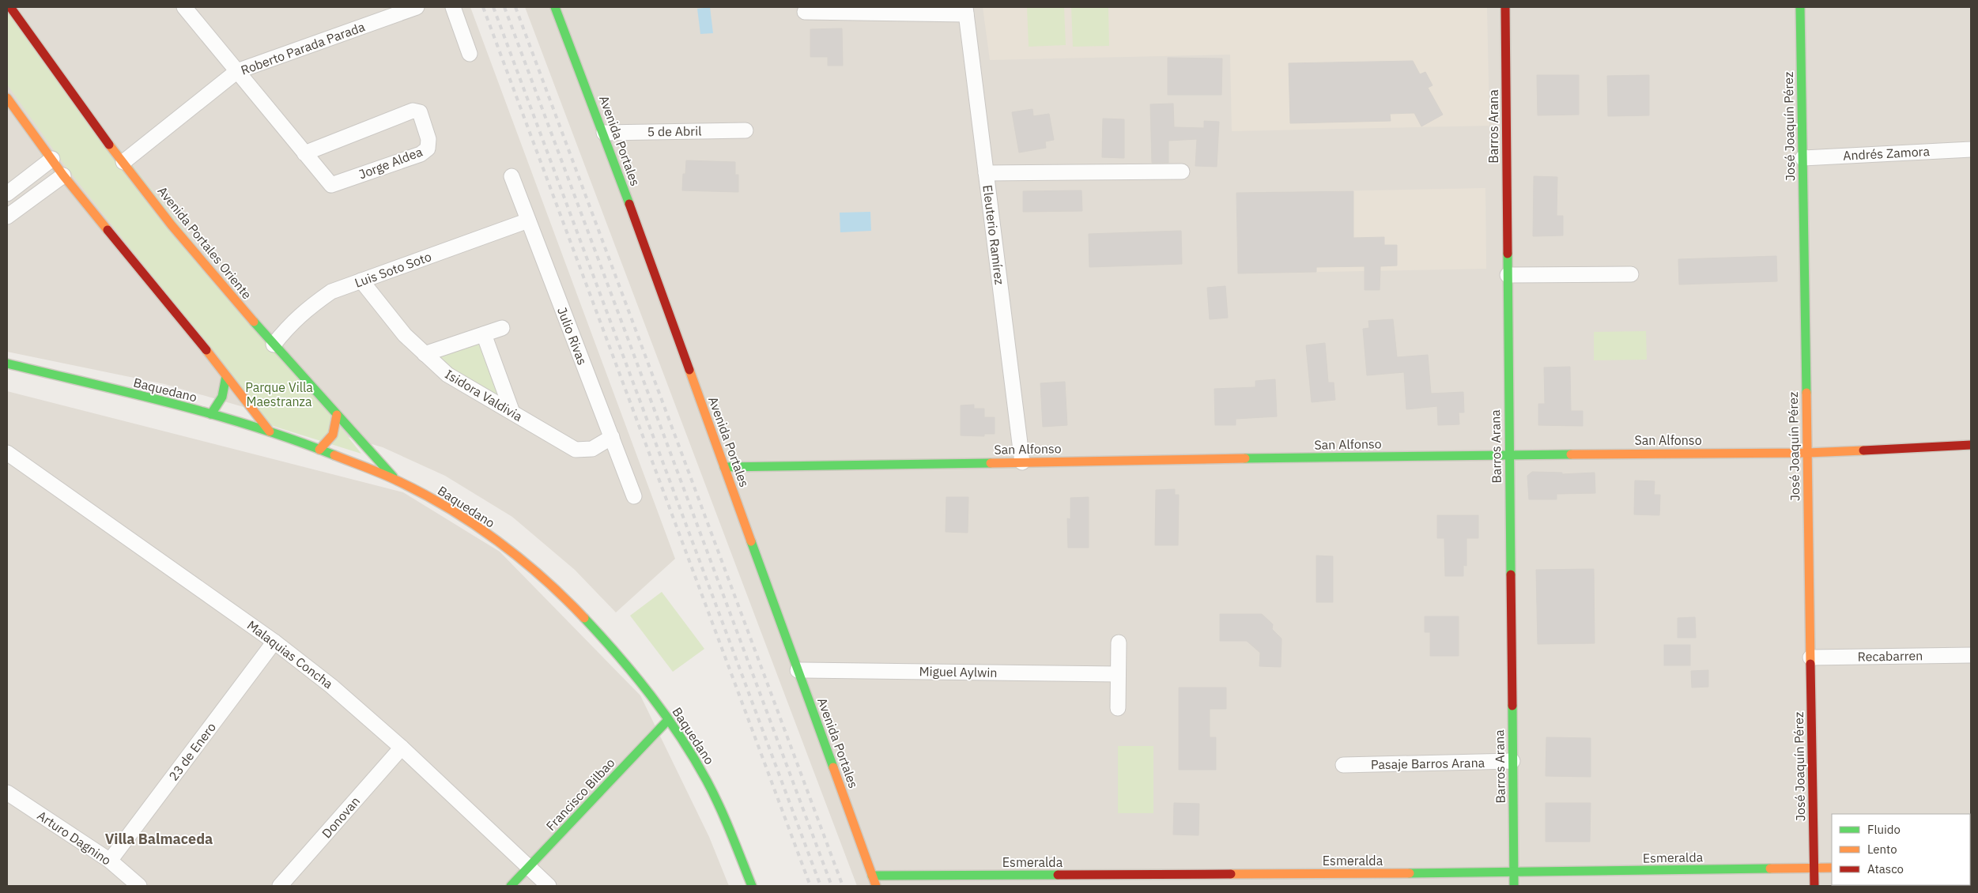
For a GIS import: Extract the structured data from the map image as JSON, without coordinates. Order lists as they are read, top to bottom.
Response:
{
  "streets": {
    "street": [
      "Roberto Parada Parada",
      "Barros Arana",
      "José Joaquín Pérez",
      "5 de Abril",
      "Avenida Portales",
      "Andrés Zamora",
      "Jorge Aldea",
      "Eleuterio Ramírez",
      "Avenida Portales Oriente",
      "Luis Soto Soto",
      "Julio Rivas",
      "Baquedano",
      "Isidora Valdivia",
      "San Alfonso",
      "Malaquias Concha",
      "Recabarren",
      "Miguel Aylwin",
      "23 de Enero",
      "Pasaje Barros Arana",
      "Francisco Bilbao",
      "Donovan",
      "Arturo Dagnino",
      "Esmeralda"
    ]
  },
  "crossings": [
    ["Roberto Parada Parada", "Jorge Aldea"],
    ["Roberto Parada Parada", "Avenida Portales Oriente"],
    ["Barros Arana", "San Alfonso"],
    ["Barros Arana", "Pasaje Barros Arana"],
    ["Barros Arana", "Esmeralda"],
    ["José Joaquín Pérez", "Andrés Zamora"],
    ["José Joaquín Pérez", "San Alfonso"],
    ["José Joaquín Pérez", "Recabarren"],
    ["José Joaquín Pérez", "Esmeralda"],
    ["5 de Abril", "Avenida Portales"],
    ["Avenida Portales", "San Alfonso"],
    ["Avenida Portales", "Miguel Aylwin"],
    ["Avenida Portales", "Esmeralda"],
    ["Eleuterio Ramírez", "San Alfonso"],
    ["Avenida Portales Oriente", "Luis Soto Soto"],
    ["Avenida Portales Oriente", "Baquedano"],
    ["Luis Soto Soto", "Julio Rivas"],
    ["Luis Soto Soto", "Isidora Valdivia"],
    ["Julio Rivas", "Isidora Valdivia"],
    ["Baquedano", "Francisco Bilbao"],
    ["Malaquias Concha", "23 de Enero"],
    ["Malaquias Concha", "Francisco Bilbao"],
    ["Malaquias Concha", "Donovan"],
    ["23 de Enero", "Arturo Dagnino"]
  ],
  "districts": ["Villa Balmaceda"],
  "parks": ["Parque Villa Maestranza"],
  "legend": ["Fluido", "Lento", "Atasco"]
}
